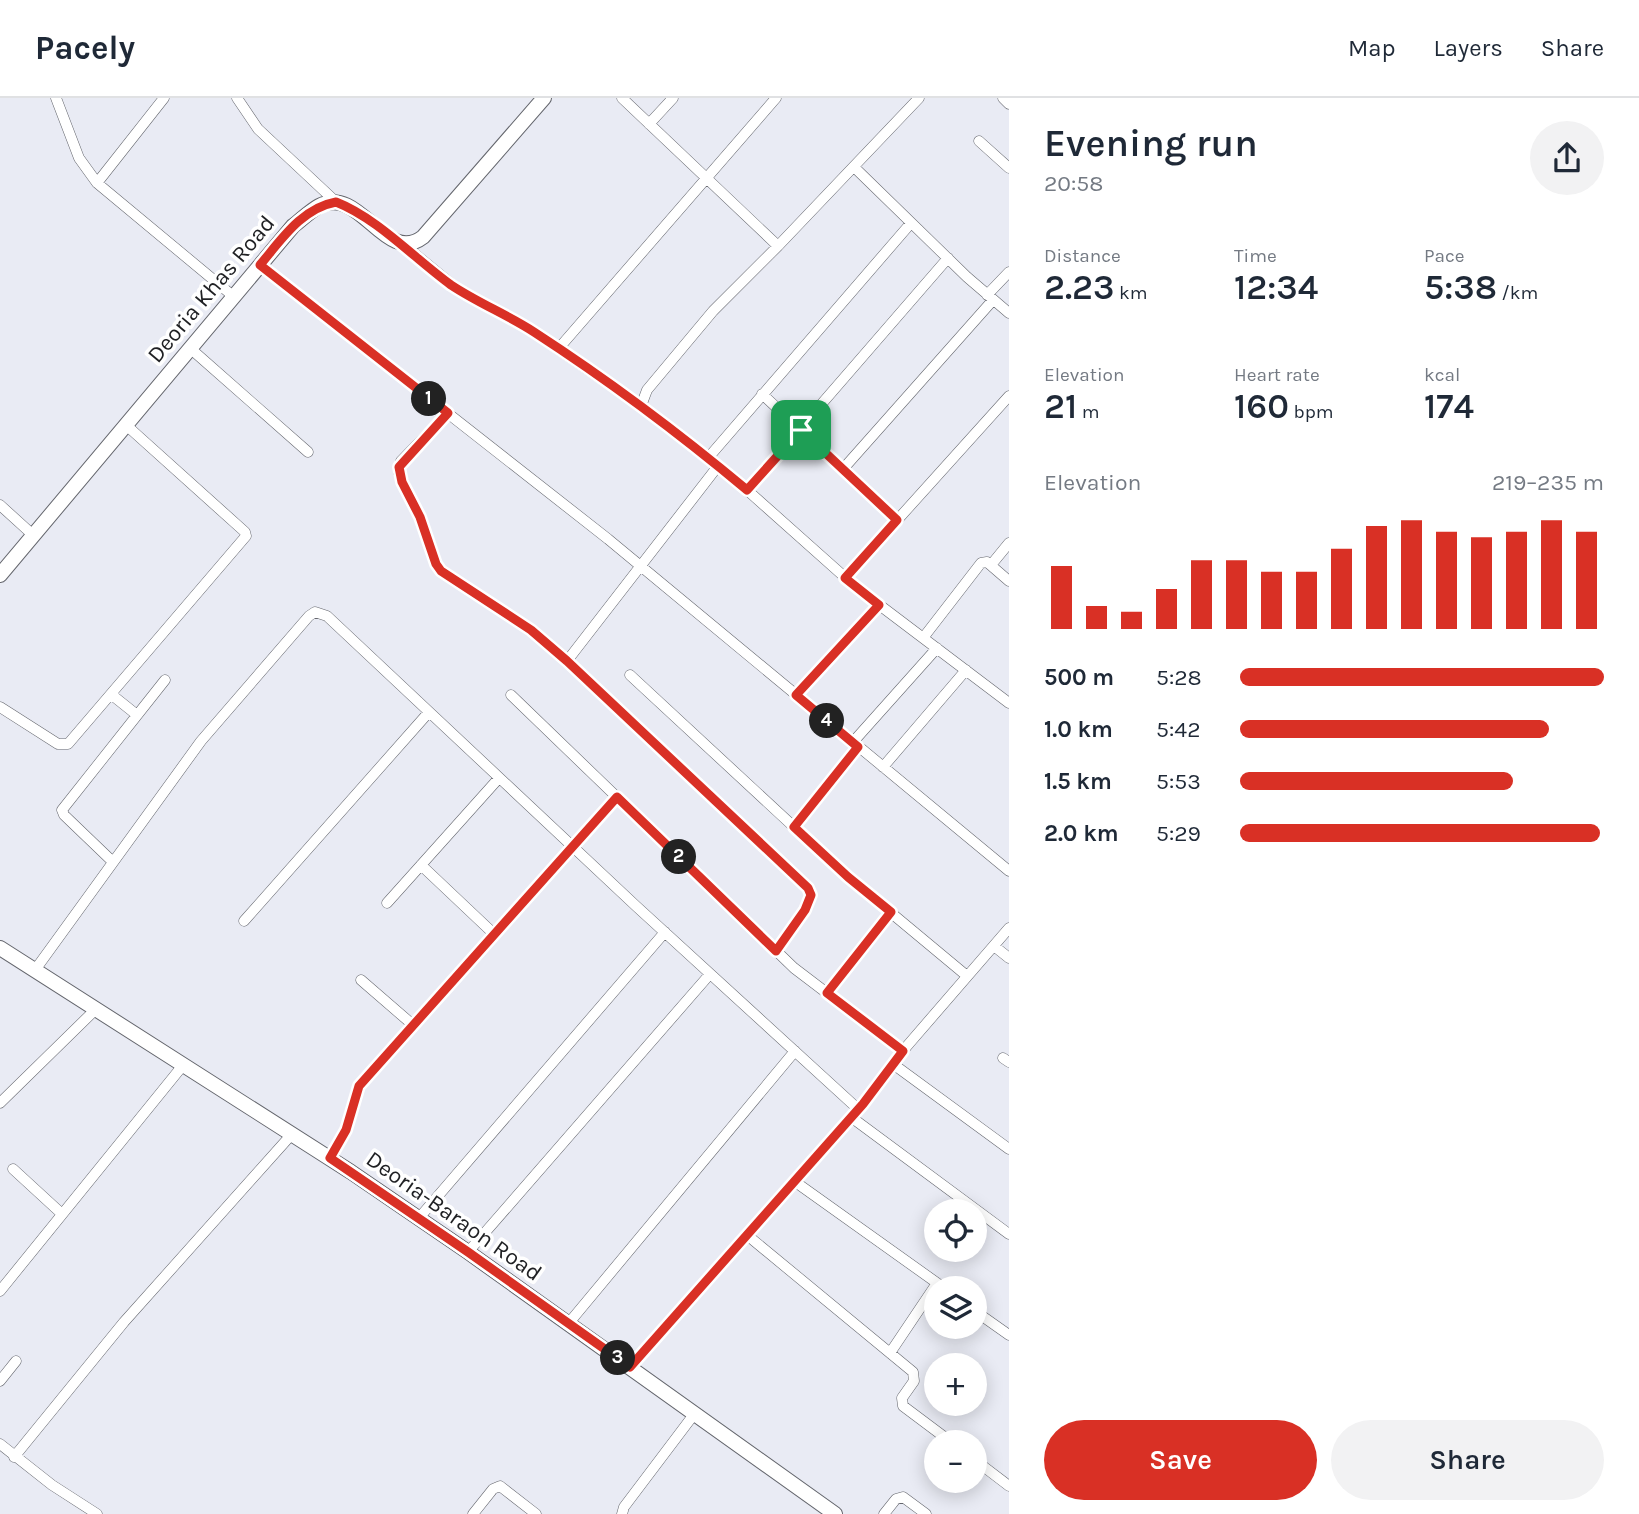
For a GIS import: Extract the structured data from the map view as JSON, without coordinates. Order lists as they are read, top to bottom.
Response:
{
  "streets": {
    "street": ["Deoria Khas Road", "Deoria-Baraon Road"]
  },
  "page": {
    "header": "Pacely",
    "nav": ["Map", "Layers", "Share"],
    "heading": ["Evening run", "20:58"],
    "stats": [
      ["Distance", "2.23 km"],
      ["Time", "12:34"],
      ["Pace", "5:38 /km"],
      ["Elevation", "21 m"],
      ["Heart rate", "160 bpm"],
      ["kcal", "174"]
    ],
    "pins": [
      "1",
      "4",
      "2",
      "3"
    ],
    "chart": ["Elevation", "219–235 m"],
    "list": [
      {
        "name": "500 m",
        "note": "5:28"
      },
      {
        "name": "1.0 km",
        "note": "5:42"
      },
      {
        "name": "1.5 km",
        "note": "5:53"
      },
      {
        "name": "2.0 km",
        "note": "5:29"
      }
    ],
    "map_buttons": ["+", "−"],
    "buttons": ["Save", "Share"]
  }
}
